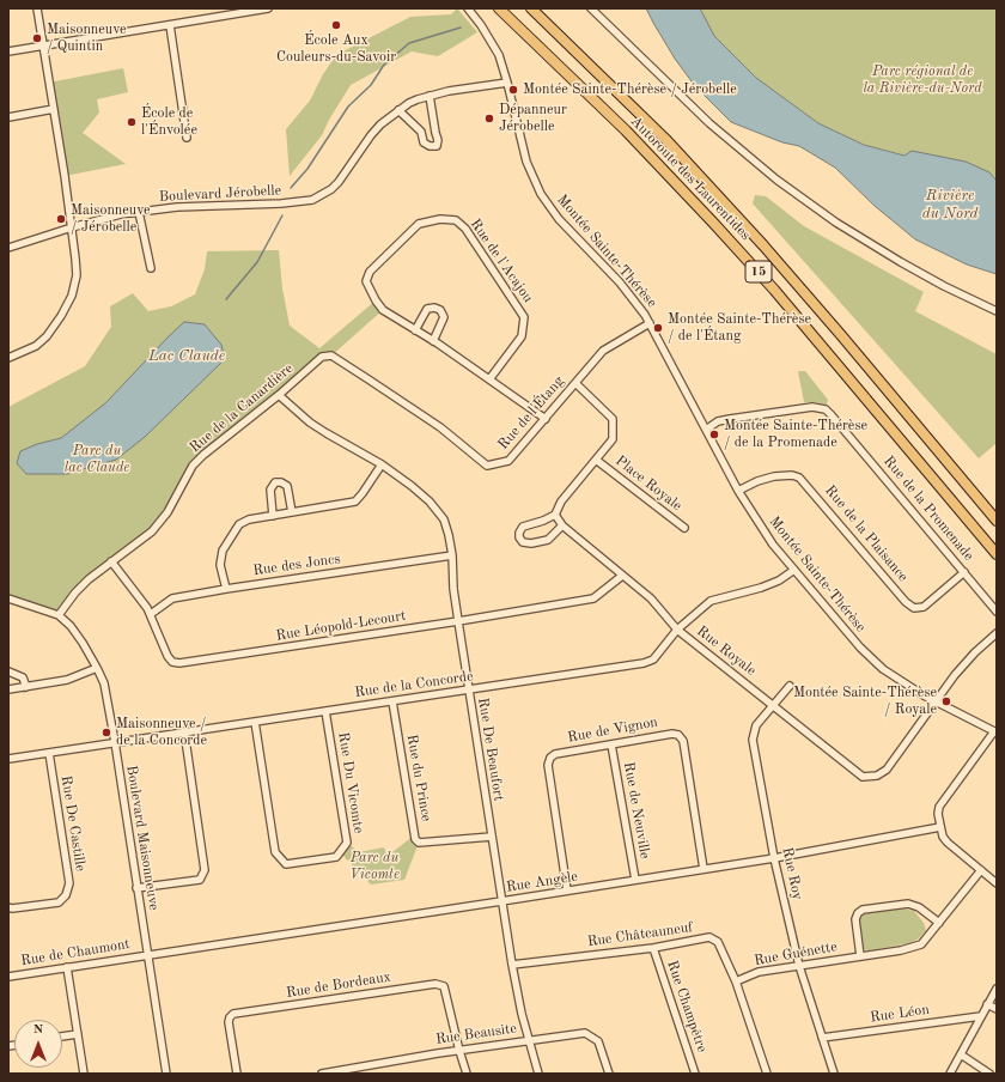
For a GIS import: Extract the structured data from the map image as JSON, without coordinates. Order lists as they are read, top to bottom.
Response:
{
  "streets": {
    "highway": ["Autoroute des Laurentides", "15"],
    "street": [
      "Boulevard Jérobelle",
      "Montée Sainte-Thérèse",
      "Rue de l'Acajou",
      "Rue de la Canardière",
      "Rue de l'Étang",
      "Place Royale",
      "Rue de la Promenade",
      "Rue de la Plaisance",
      "Rue des Joncs",
      "Rue Léopold-Lecourt",
      "Rue Royale",
      "Rue de la Concorde",
      "Rue de Vignon",
      "Rue De Beaufort",
      "Rue du Prince",
      "Rue Du Vicomte",
      "Rue de Neuville",
      "Rue De Castille",
      "Boulevard Maisonneuve",
      "Rue Roy",
      "Rue Angèle",
      "Rue Châteauneuf",
      "Rue de Chaumont",
      "Rue Guénette",
      "Rue de Bordeaux",
      "Rue Champêtre",
      "Rue Léon",
      "Rue Beausite"
    ]
  },
  "crossings": [
    ["Boulevard Jérobelle", "Montée Sainte-Thérèse"],
    ["Montée Sainte-Thérèse", "Rue de l'Étang"],
    ["Montée Sainte-Thérèse", "Rue de la Promenade"],
    ["Montée Sainte-Thérèse", "Rue de la Plaisance"],
    ["Montée Sainte-Thérèse", "Rue Royale"],
    ["Montée Sainte-Thérèse", "Rue de la Concorde"],
    ["Rue de l'Acajou", "Rue de l'Étang"],
    ["Rue de la Canardière", "Rue de l'Étang"],
    ["Rue de la Canardière", "Rue Léopold-Lecourt"],
    ["Rue de la Canardière", "Rue De Beaufort"],
    ["Rue de la Canardière", "Boulevard Maisonneuve"],
    ["Rue de la Promenade", "Rue de la Plaisance"],
    ["Rue des Joncs", "Rue Léopold-Lecourt"],
    ["Rue des Joncs", "Rue De Beaufort"],
    ["Rue Léopold-Lecourt", "Rue Royale"],
    ["Rue Léopold-Lecourt", "Rue De Beaufort"],
    ["Rue Royale", "Rue de la Concorde"],
    ["Rue Royale", "Rue Roy"],
    ["Rue de la Concorde", "Rue De Beaufort"],
    ["Rue de la Concorde", "Rue du Prince"],
    ["Rue de la Concorde", "Rue Du Vicomte"],
    ["Rue de la Concorde", "Rue De Castille"],
    ["Rue de la Concorde", "Boulevard Maisonneuve"],
    ["Rue de Vignon", "Rue de Neuville"],
    ["Rue de Vignon", "Rue Angèle"],
    ["Rue De Beaufort", "Rue du Prince"],
    ["Rue De Beaufort", "Rue Angèle"],
    ["Rue De Beaufort", "Rue Châteauneuf"],
    ["Rue De Beaufort", "Rue Beausite"],
    ["Rue de Neuville", "Rue Angèle"],
    ["Boulevard Maisonneuve", "Rue Angèle"],
    ["Boulevard Maisonneuve", "Rue de Chaumont"],
    ["Rue Roy", "Rue Angèle"],
    ["Rue Roy", "Rue Guénette"],
    ["Rue Roy", "Rue Léon"],
    ["Rue Angèle", "Rue de Chaumont"],
    ["Rue Châteauneuf", "Rue Guénette"],
    ["Rue Châteauneuf", "Rue Champêtre"],
    ["Rue de Bordeaux", "Rue Beausite"]
  ],
  "water": ["Rivière du Nord", "Lac Claude"],
  "parks": ["Parc régional de la Rivière-du-Nord", "Parc du lac Claude", "Parc du Vicomte"],
  "places": [
    "École Aux Couleurs-du-Savoir",
    "Maisonneuve / Quintin",
    "Montée Sainte-Thérèse / Jérobelle",
    "Dépanneur Jérobelle",
    "École de l'Énvolée",
    "Maisonneuve / Jérobelle",
    "Montée Sainte-Thérèse / de l'Étang",
    "Montée Sainte-Thérèse / de la Promenade",
    "Montée Sainte-Thérèse / Royale",
    "Maisonneuve / de la Concorde"
  ],
  "north": "top"
}
